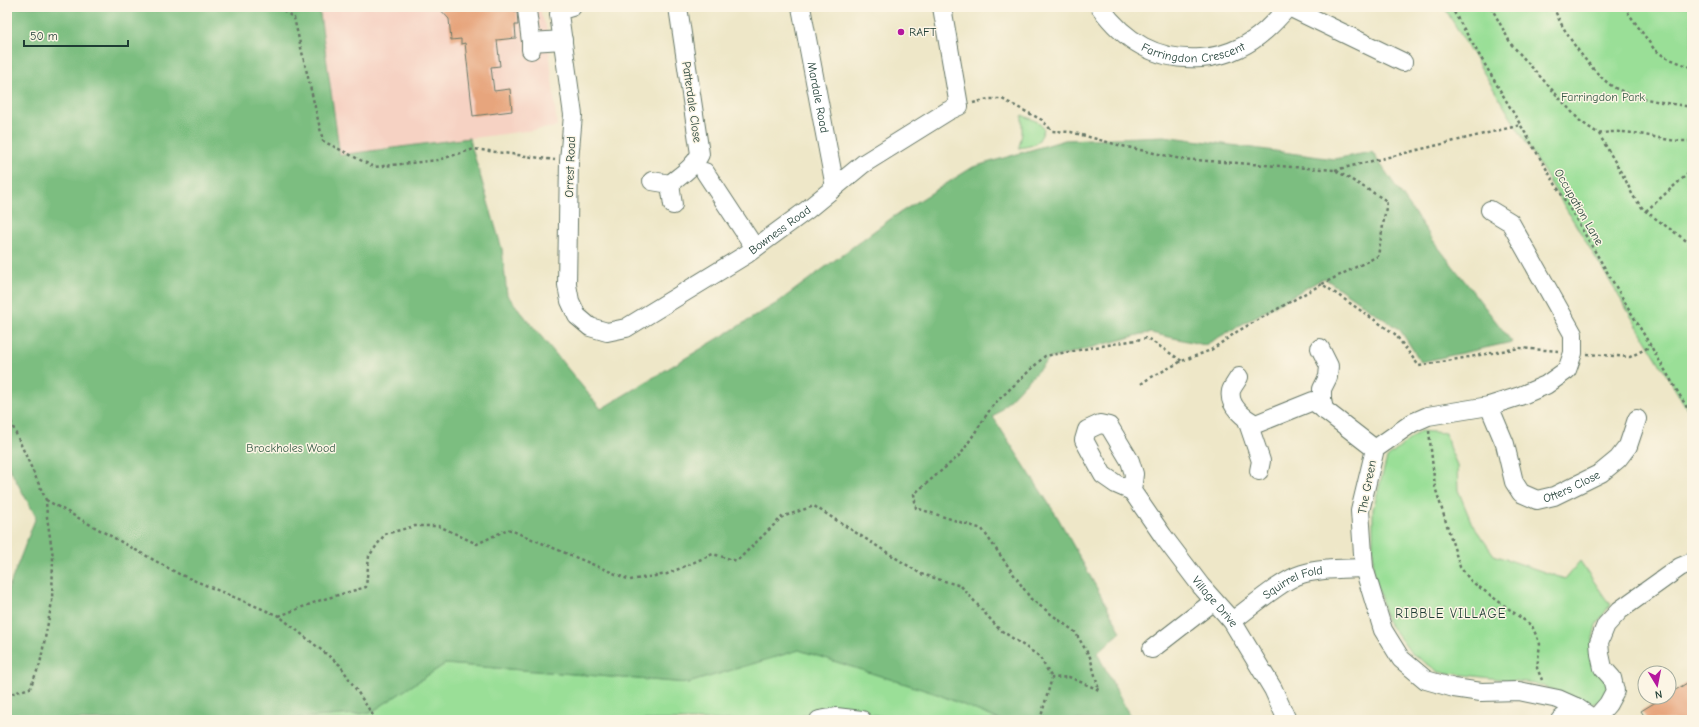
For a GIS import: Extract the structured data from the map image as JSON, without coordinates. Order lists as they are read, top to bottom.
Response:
{
  "streets": {
    "street": [
      "Farringdon Crescent",
      "Mardale Road",
      "Patterdale Close",
      "Orrest Road",
      "Bowness Road",
      "Otters Close",
      "The Green",
      "Squirrel Fold",
      "Village Drive"
    ],
    "path": ["Occupation Lane"]
  },
  "crossings": [
    ["Mardale Road", "Bowness Road"],
    ["Orrest Road", "Bowness Road"],
    ["Otters Close", "The Green"],
    ["The Green", "Squirrel Fold"],
    ["Squirrel Fold", "Village Drive"]
  ],
  "districts": ["RIBBLE VILLAGE"],
  "parks": ["Farringdon Park", "Brockholes Wood"],
  "places": ["RAFT"],
  "scale_bar": "50 m",
  "north": "bottom"
}
